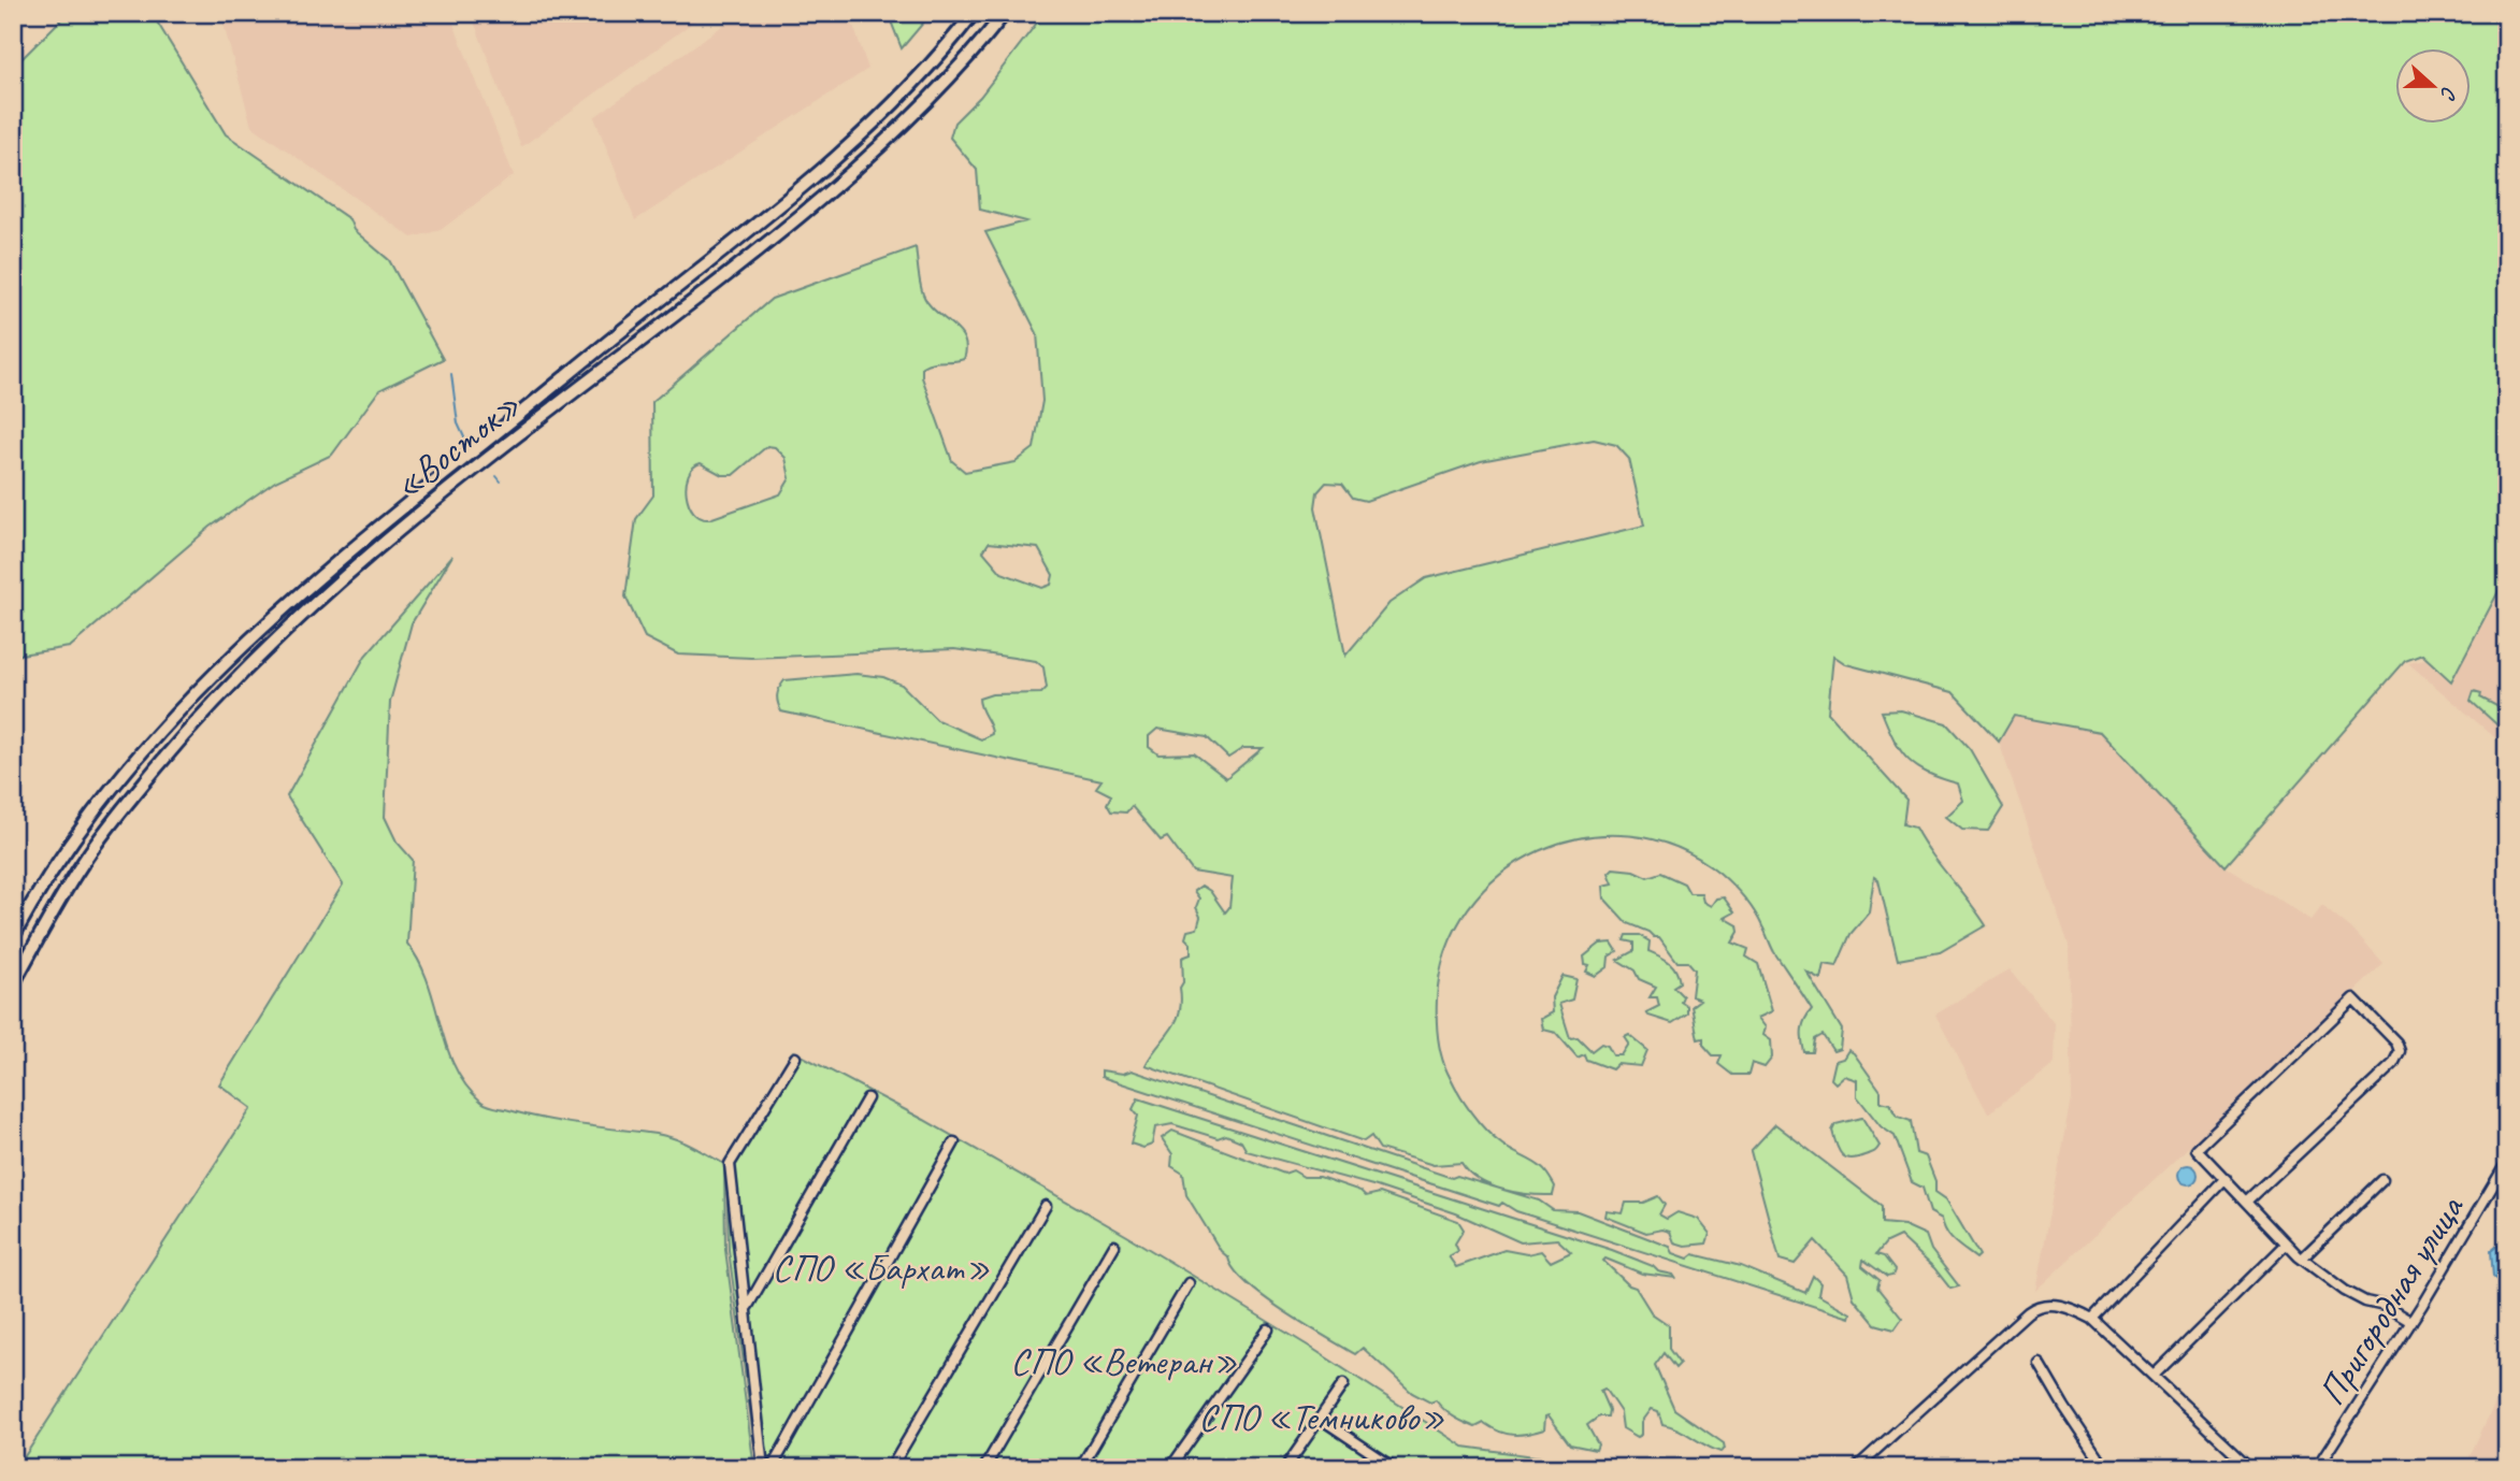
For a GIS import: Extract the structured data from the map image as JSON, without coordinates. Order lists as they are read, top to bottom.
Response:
{
  "streets": {
    "highway": ["«Восток»"],
    "street": ["Пригородная улица"]
  },
  "parks": ["СПО «Бархат»", "СПО «Ветеран»", "СПО «Темниково»"],
  "north": "right"
}
